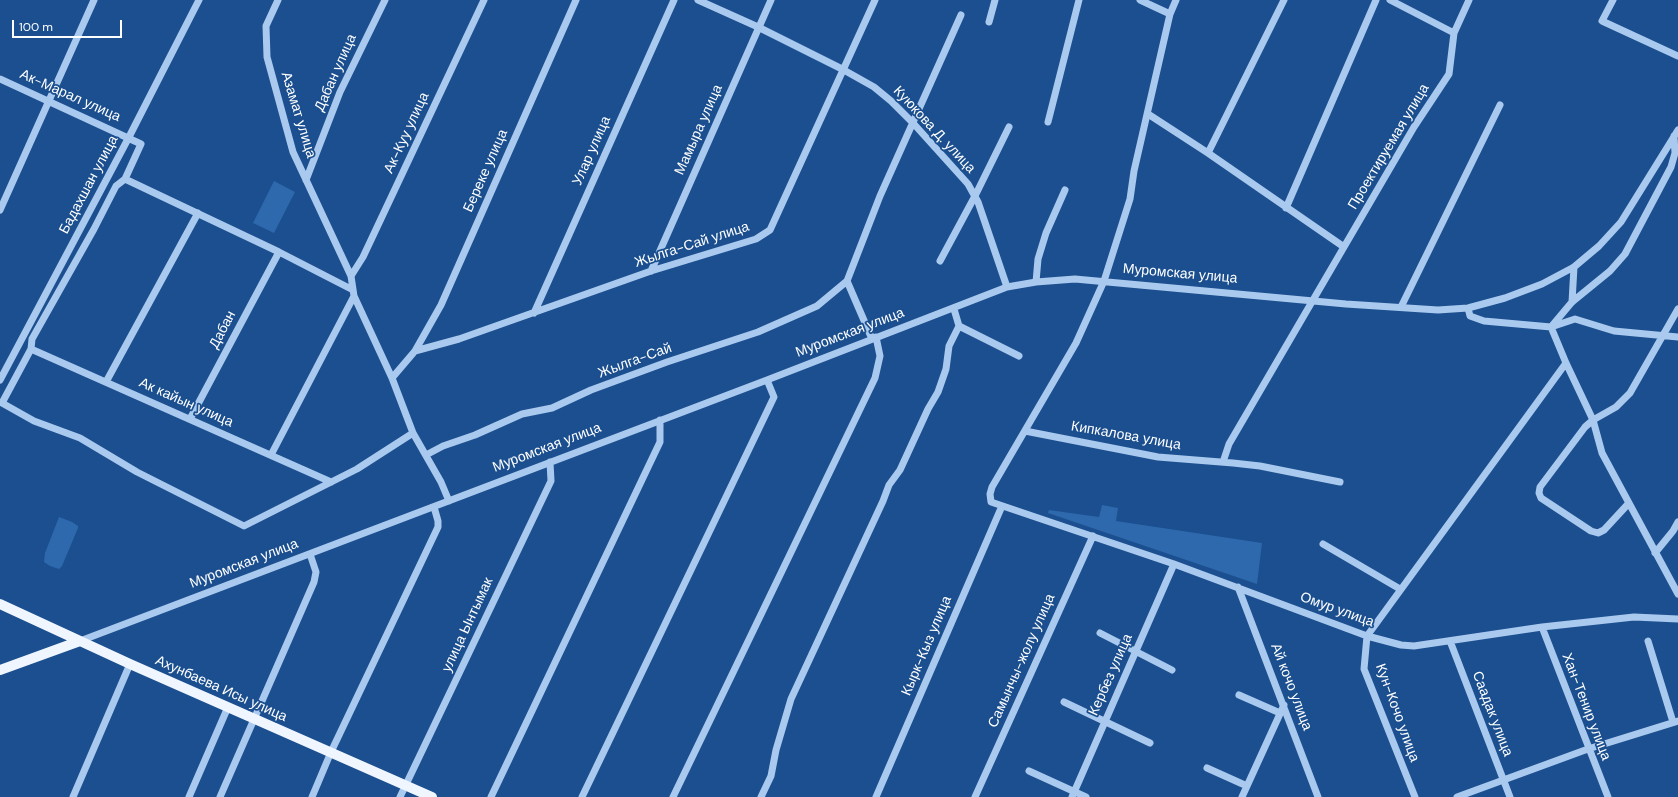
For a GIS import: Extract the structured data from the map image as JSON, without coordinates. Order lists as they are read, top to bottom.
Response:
{
  "streets": {
    "main road": ["Муромская улица", "Ахунбаева Исы улица"],
    "street": [
      "Дабан улица",
      "Ак-Марал улица",
      "Азамат улица",
      "Мамыра улица",
      "Куюкова Д. улица",
      "Ак-Куу улица",
      "Проектируемая улица",
      "Улар улица",
      "Береке улица",
      "Бадахшан улица",
      "Жылга-Сай улица",
      "Дабан",
      "Жылга-Сай",
      "Ак кайын улица",
      "Кипкалова улица",
      "Омур улица",
      "улица Ынтымак",
      "Кырк-Кыз улица",
      "Самынчы-жолу улица",
      "Кербез улица",
      "Ай кочо улица",
      "Хан-Тенир улица",
      "Кун-Кочо улица",
      "Саадак улица"
    ]
  },
  "crossings": [
    ["Дабан улица", "Азамат улица"],
    ["Ак-Марал улица", "Бадахшан улица"],
    ["Азамат улица", "Ак-Куу улица"],
    ["Мамыра улица", "Куюкова Д. улица"],
    ["Мамыра улица", "Жылга-Сай улица"],
    ["Куюкова Д. улица", "Жылга-Сай улица"],
    ["Куюкова Д. улица", "Муромская улица"],
    ["Проектируемая улица", "Муромская улица"],
    ["Улар улица", "Жылга-Сай улица"],
    ["Береке улица", "Жылга-Сай улица"],
    ["Муромская улица", "улица Ынтымак"],
    ["Муромская улица", "Ахунбаева Исы улица"],
    ["Дабан", "Ак кайын улица"],
    ["Омур улица", "Кырк-Кыз улица"],
    ["Омур улица", "Самынчы-жолу улица"],
    ["Омур улица", "Кербез улица"],
    ["Омур улица", "Ай кочо улица"],
    ["Омур улица", "Хан-Тенир улица"],
    ["Омур улица", "Кун-Кочо улица"],
    ["Омур улица", "Саадак улица"],
    ["улица Ынтымак", "Ахунбаева Исы улица"]
  ],
  "scale_bar": "100 m"
}
